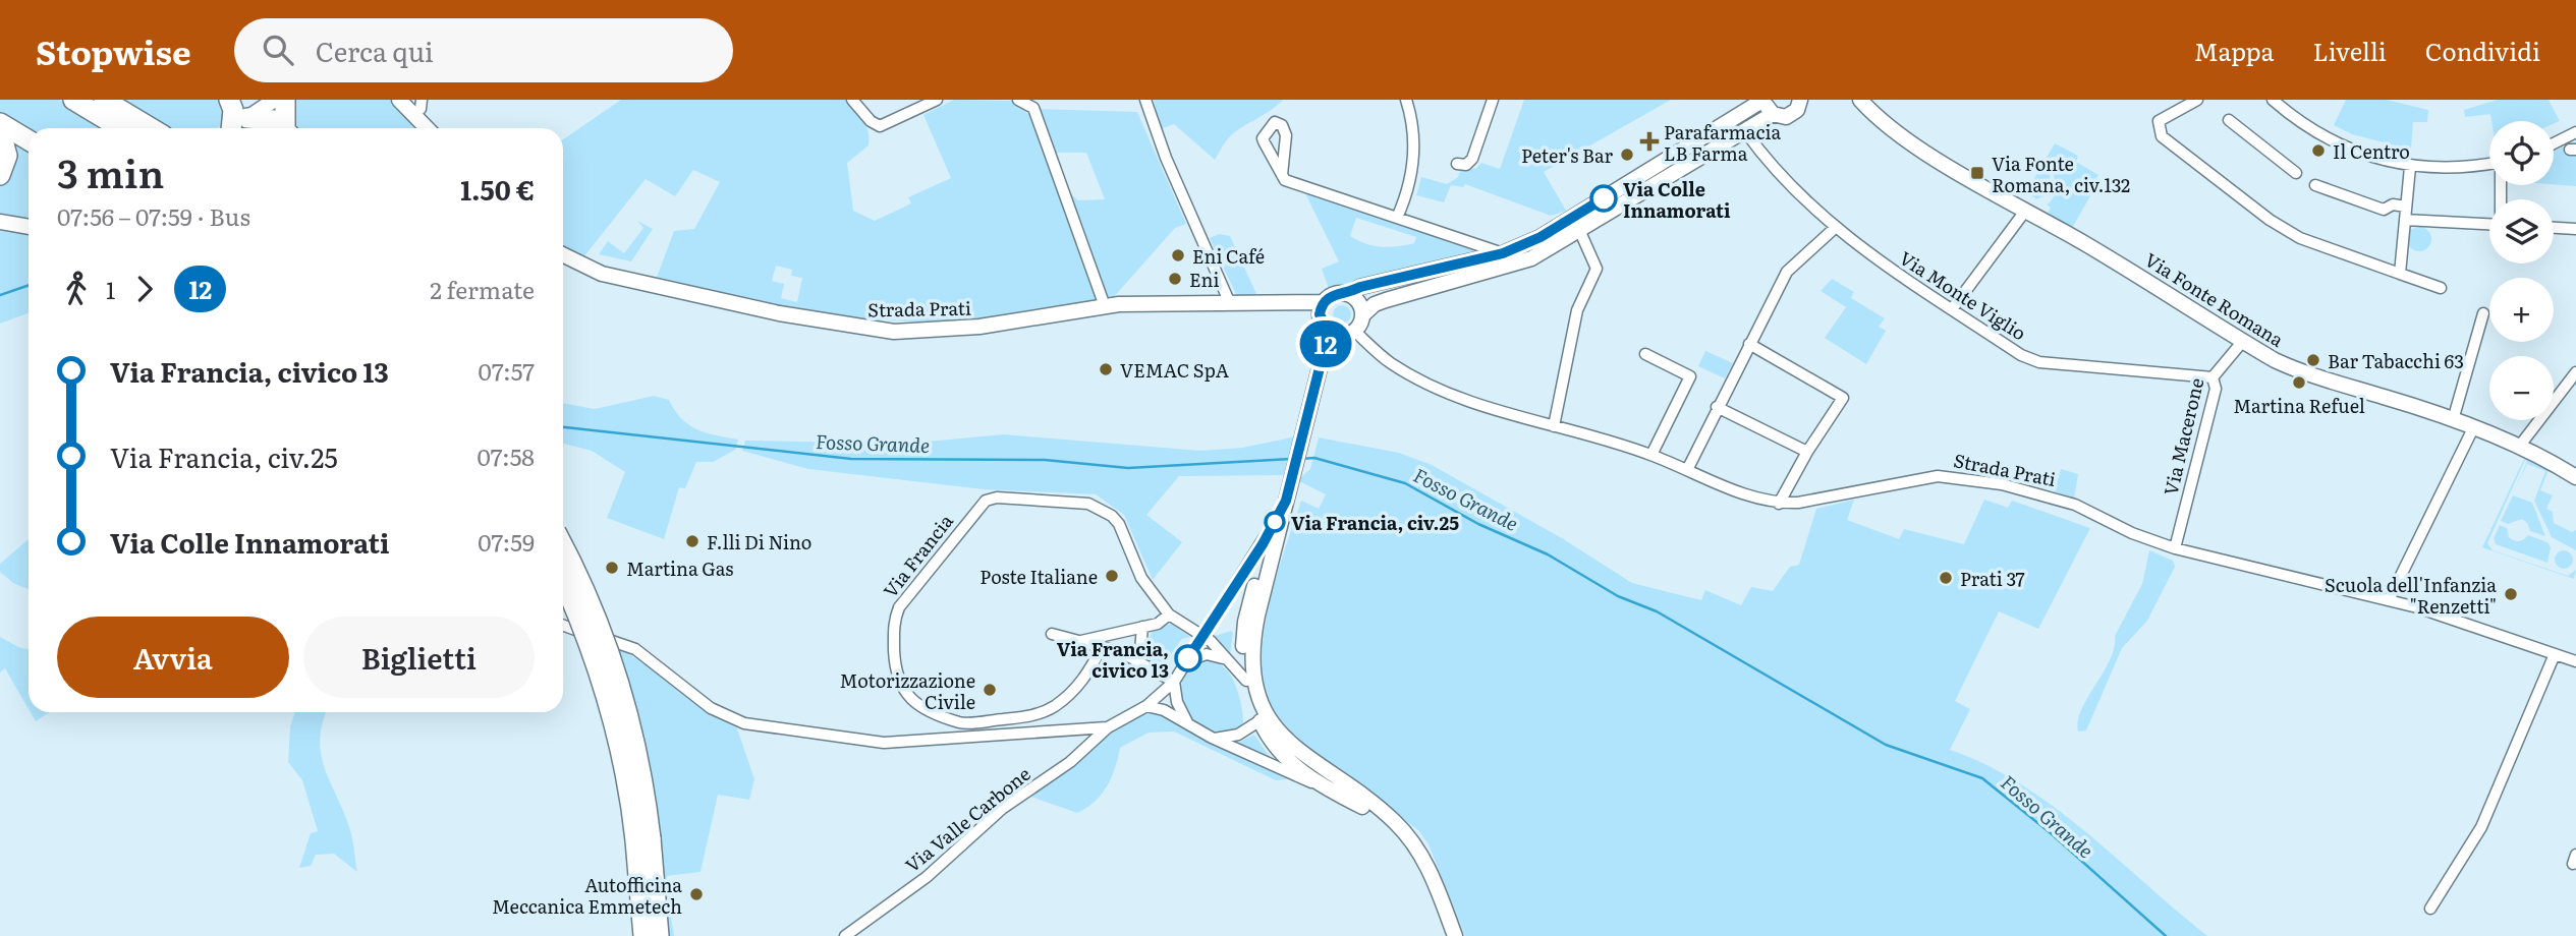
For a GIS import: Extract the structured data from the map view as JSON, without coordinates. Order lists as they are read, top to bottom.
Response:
{
  "streets": {
    "street": [
      "Via Monte Viglio",
      "Via Fonte Romana",
      "Strada Prati",
      "Via Macerone",
      "Via Francia",
      "Via Valle Carbone"
    ]
  },
  "crossings": [
    ["Via Monte Viglio", "Via Macerone"],
    ["Via Fonte Romana", "Via Macerone"],
    ["Strada Prati", "Via Macerone"],
    ["Strada Prati", "Via Francia"],
    ["Via Francia", "Via Valle Carbone"]
  ],
  "water": ["Fosso Grande"],
  "places": {
    "health": ["Parafarmacia LB Farma"],
    "other": [
      "Il Centro",
      "Peter's Bar",
      "Via Colle Innamorati",
      "Eni Café",
      "Eni",
      "Bar Tabacchi 63",
      "VEMAC SpA",
      "Martina Refuel",
      "Via Francia, civ.25",
      "F.lli Di Nino",
      "Martina Gas",
      "Poste Italiane",
      "Prati 37",
      "Scuola dell'Infanzia \"Renzetti\"",
      "Via Francia, civico 13",
      "Motorizzazione Civile",
      "Autofficina Meccanica Emmetech"
    ],
    "transit": ["Via Fonte Romana, civ.132"]
  },
  "lines": ["bus line 12"],
  "page": {
    "header": "Stopwise",
    "search": "Cerca qui",
    "nav": ["Mappa", "Livelli", "Condividi"],
    "on_map": "12",
    "map_buttons": ["+", "−"],
    "heading": ["3 min", "07:56 – 07:59 · Bus", "1.50 €"],
    "legs": ["1", "12", "2 fermate"],
    "list": [
      {
        "name": "Via Francia, civico 13",
        "value": "07:57"
      },
      {
        "name": "Via Francia, civ.25",
        "value": "07:58"
      },
      {
        "name": "Via Colle Innamorati",
        "value": "07:59"
      }
    ],
    "buttons": ["Avvia", "Biglietti"]
  }
}
